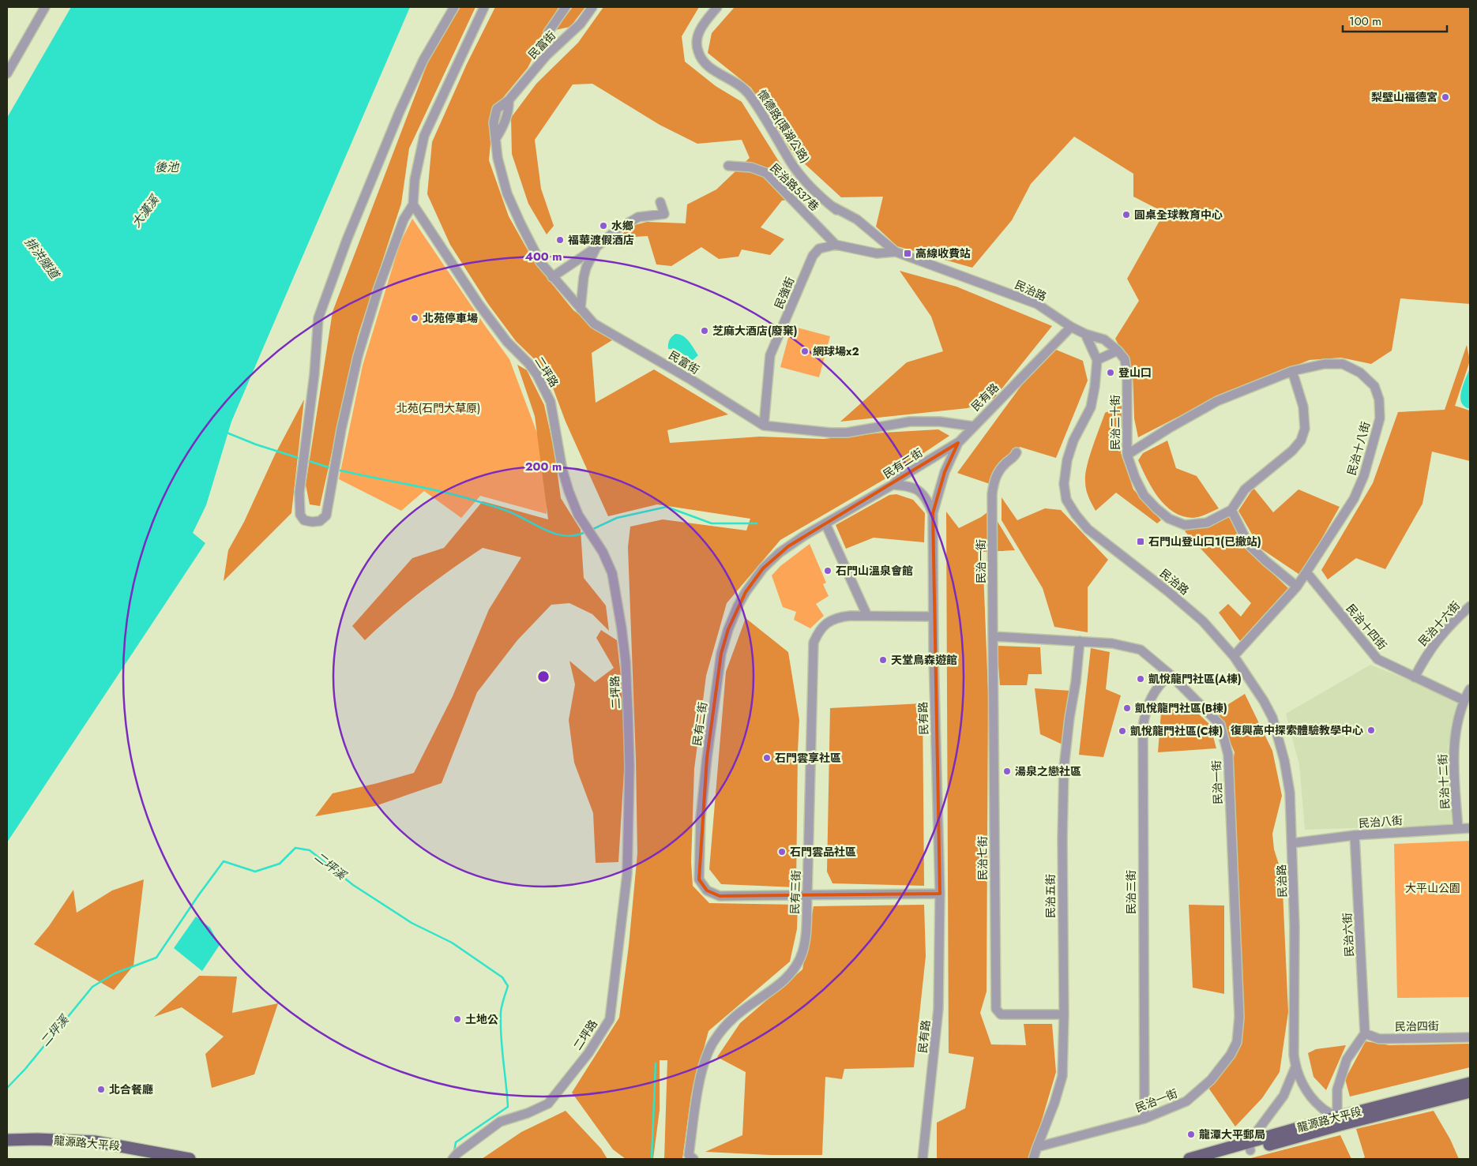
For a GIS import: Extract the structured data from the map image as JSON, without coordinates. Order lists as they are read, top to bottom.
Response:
{
  "streets": {
    "main road": ["龍源路大平段"],
    "street": [
      "民富街",
      "懷德路(環湖公路)",
      "民治路537巷",
      "民治路",
      "民強街",
      "二坪路",
      "民有路",
      "民治二十街",
      "民治十八街",
      "民有二街",
      "民治一街",
      "民治十六街",
      "民治十四街",
      "民治十二街",
      "民治八街",
      "民治七街",
      "民有三街",
      "民治三街",
      "民治五街",
      "民治六街",
      "民治四街"
    ]
  },
  "crossings": [
    ["民富街", "民強街"],
    ["民富街", "民有路"],
    ["懷德路(環湖公路)", "民治路"],
    ["民治路537巷", "民強街"],
    ["民治路", "民有路"],
    ["民治路", "民治二十街"],
    ["民治路", "民治十八街"],
    ["民治路", "民治八街"],
    ["民有路", "民有二街"],
    ["民有路", "民有三街"],
    ["民治二十街", "民治十八街"],
    ["民治十八街", "民治十四街"],
    ["民有二街", "民有三街"],
    ["民治一街", "民治七街"],
    ["民治一街", "民治三街"],
    ["民治一街", "民治五街"],
    ["民治十六街", "民治十四街"],
    ["民治十四街", "民治十二街"],
    ["民治十二街", "民治八街"],
    ["民治八街", "民治六街"],
    ["民治七街", "民治五街"],
    ["民治六街", "民治四街"]
  ],
  "water": [
    "後池",
    "大漢溪",
    "排洪隧道",
    "二坪溪"
  ],
  "parks": ["北苑(石門大草原)", "大平山公園"],
  "places": {
    "other": [
      "梨壁山福德宮",
      "圓桌全球教育中心",
      "水鄉",
      "福華渡假酒店",
      "北苑停車場",
      "芝麻大酒店(廢棄)",
      "網球場x2",
      "登山口",
      "石門山溫泉會館",
      "天堂鳥森遊館",
      "凱悅龍門社區(A棟)",
      "凱悅龍門社區(B棟)",
      "復興高中探索體驗教學中心",
      "凱悅龍門社區(C棟)",
      "石門雲享社區",
      "湯泉之戀社區",
      "石門雲品社區",
      "土地公",
      "北合餐廳",
      "龍潭大平郵局"
    ],
    "transit": ["高線收費站", "石門山登山口1(已撤站)"]
  },
  "scale_bar": "100 m",
  "rings": ["400 m", "200 m"]
}
